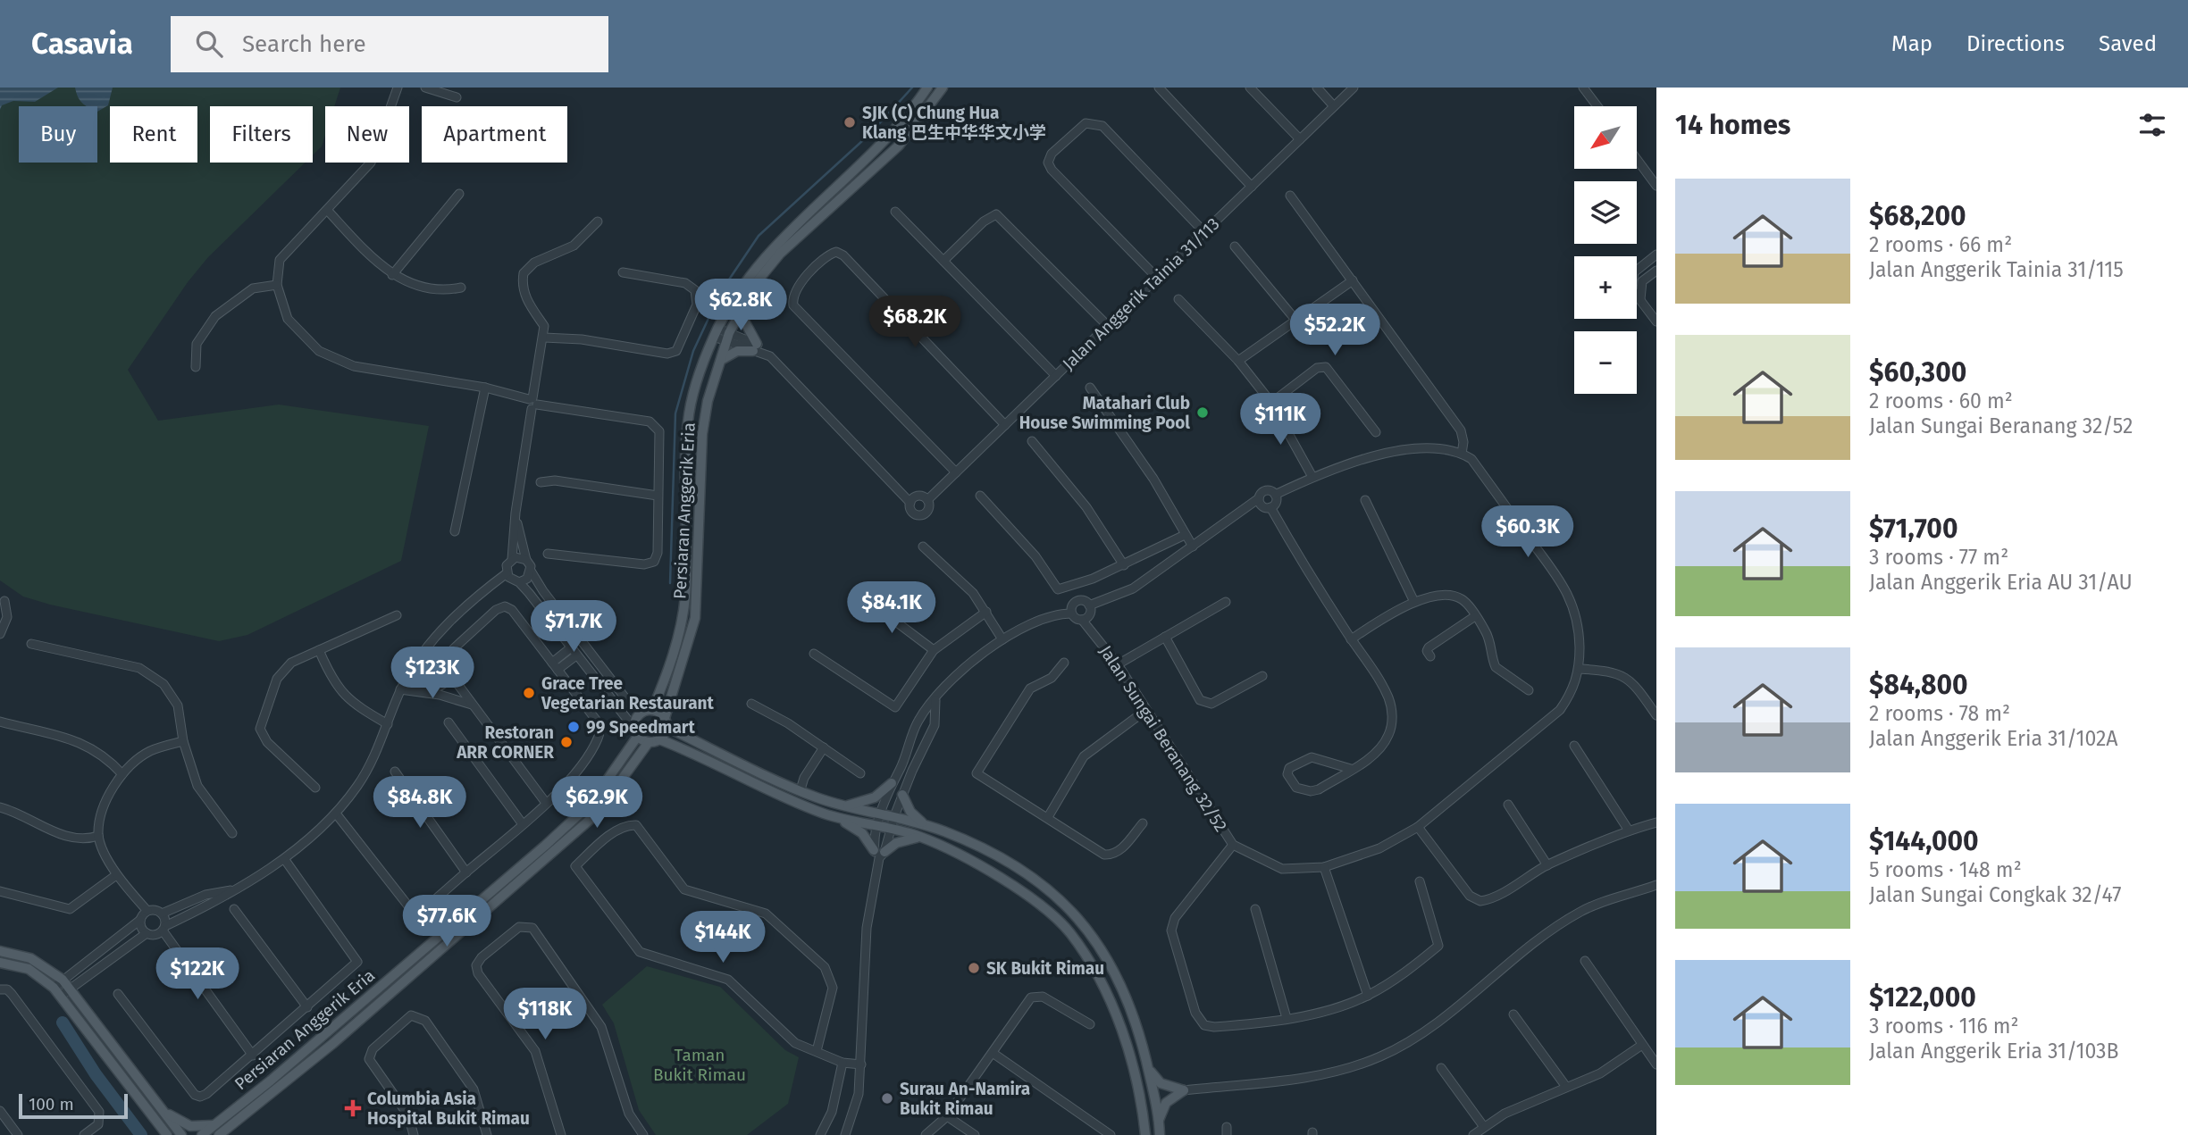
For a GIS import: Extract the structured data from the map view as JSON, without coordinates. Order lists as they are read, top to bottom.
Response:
{
  "streets": {
    "main road": ["Persiaran Anggerik Eria"],
    "street": ["Jalan Anggerik Tainia 31/113", "Jalan Sungai Beranang 32/52"]
  },
  "parks": ["Taman Bukit Rimau"],
  "places": {
    "other": [
      "SJK (C) Chung Hua Klang 巴生中华华文小学",
      "Matahari Club House Swimming Pool",
      "Grace Tree Vegetarian Restaurant",
      "99 Speedmart",
      "Restoran ARR CORNER",
      "SK Bukit Rimau",
      "Surau An-Namira Bukit Rimau"
    ],
    "health": ["Columbia Asia Hospital Bukit Rimau"]
  },
  "scale_bar": "100 m",
  "north": "bottom left",
  "page": {
    "header": "Casavia",
    "search": "Search here",
    "nav": ["Map", "Directions", "Saved"],
    "heading": "14 homes",
    "map_buttons": ["+", "−"],
    "chip": [
      "Buy",
      "Rent",
      "Filters",
      "New",
      "Apartment"
    ],
    "list": [
      {
        "name": "$68,200",
        "note": "2 rooms · 66 m² · Jalan Anggerik Tainia 31/115"
      },
      {
        "name": "$60,300",
        "note": "2 rooms · 60 m² · Jalan Sungai Beranang 32/52"
      },
      {
        "name": "$71,700",
        "note": "3 rooms · 77 m² · Jalan Anggerik Eria AU 31/AU"
      },
      {
        "name": "$84,800",
        "note": "2 rooms · 78 m² · Jalan Anggerik Eria 31/102A"
      },
      {
        "name": "$144,000",
        "note": "5 rooms · 148 m² · Jalan Sungai Congkak 32/47"
      },
      {
        "name": "$122,000",
        "note": "3 rooms · 116 m² · Jalan Anggerik Eria 31/103B"
      }
    ],
    "price": [
      "$62.8K",
      "$68.2K",
      "$52.2K",
      "$111K",
      "$60.3K",
      "$84.1K",
      "$71.7K",
      "$123K",
      "$84.8K",
      "$62.9K",
      "$77.6K",
      "$144K",
      "$122K",
      "$118K"
    ],
    "scale": "100 m"
  }
}
